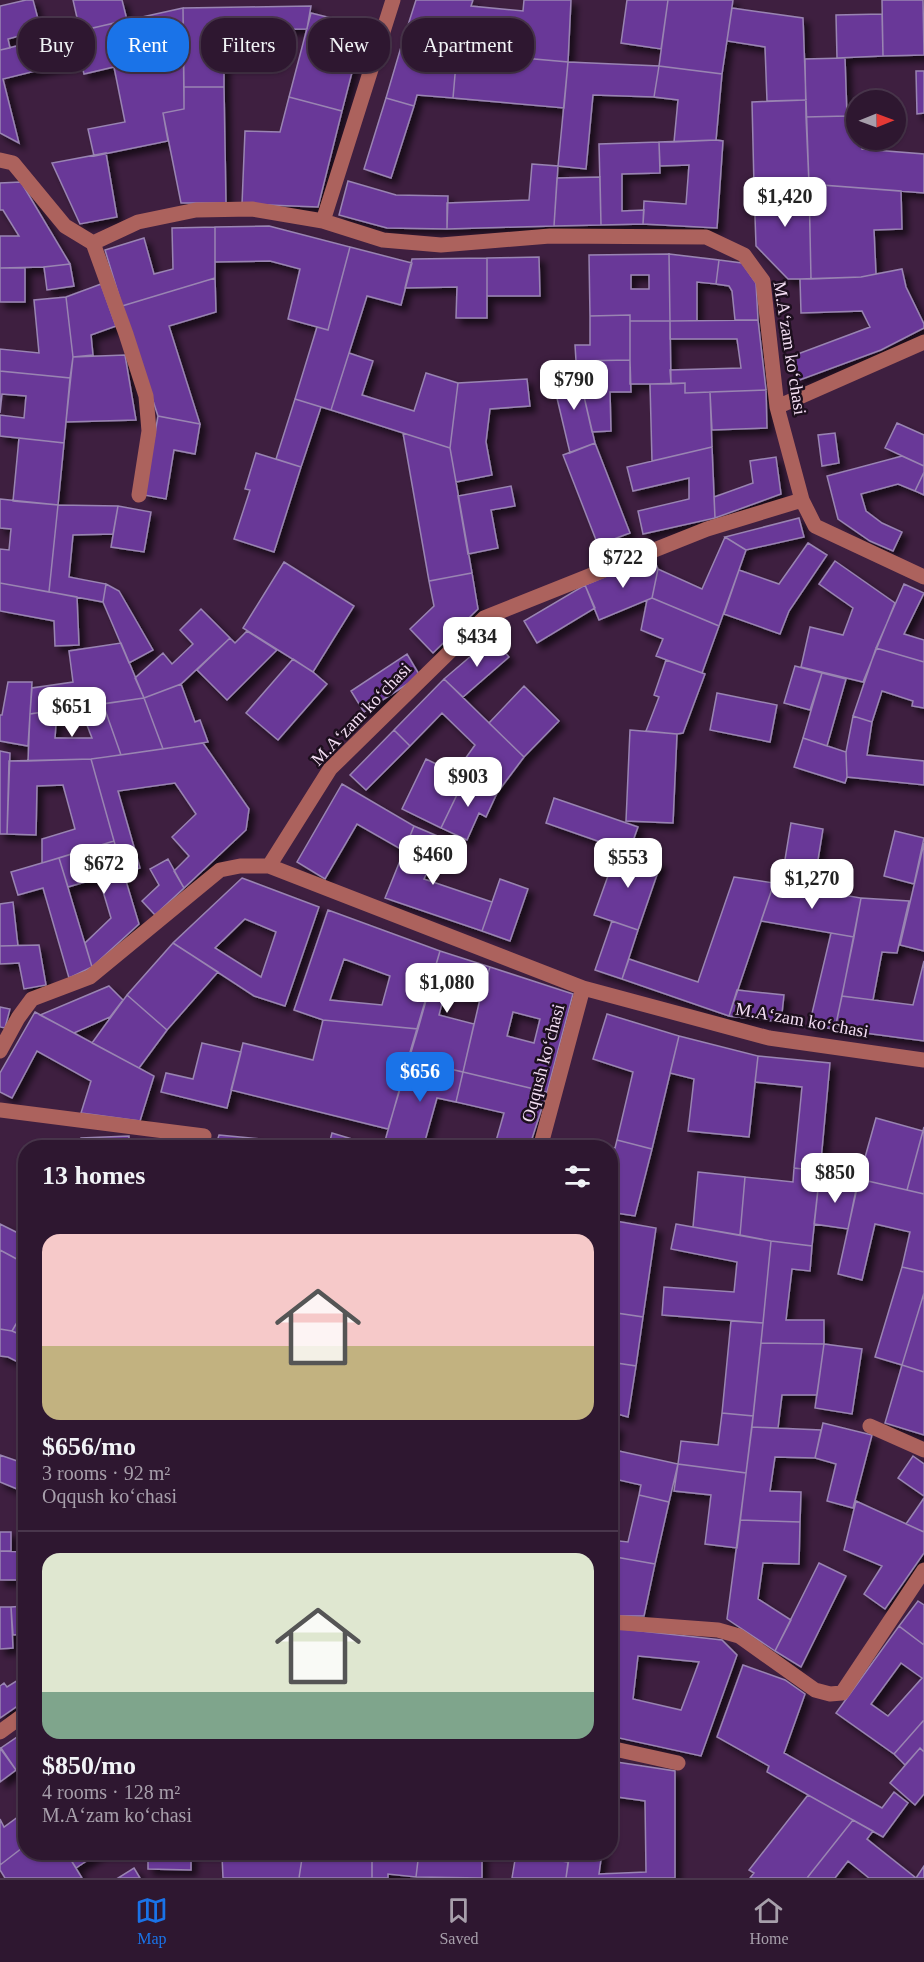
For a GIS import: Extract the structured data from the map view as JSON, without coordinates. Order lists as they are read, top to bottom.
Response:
{
  "streets": {
    "street": ["M.Aʻzam koʻchasi", "Oqqush koʻchasi"]
  },
  "crossings": [
    ["M.Aʻzam koʻchasi", "Oqqush koʻchasi"]
  ],
  "north": "right",
  "page": {
    "chip": [
      "Buy",
      "Rent",
      "Filters",
      "New",
      "Apartment"
    ],
    "price": [
      "$1,420",
      "$790",
      "$722",
      "$434",
      "$651",
      "$903",
      "$460",
      "$553",
      "$672",
      "$1,270",
      "$1,080",
      "$656",
      "$850"
    ],
    "heading": "13 homes",
    "list": [
      {
        "name": "$656/mo",
        "note": "3 rooms · 92 m² · Oqqush koʻchasi"
      },
      {
        "name": "$850/mo",
        "note": "4 rooms · 128 m² · M.Aʻzam koʻchasi"
      }
    ],
    "tabs": ["Map", "Saved", "Home"]
  }
}
